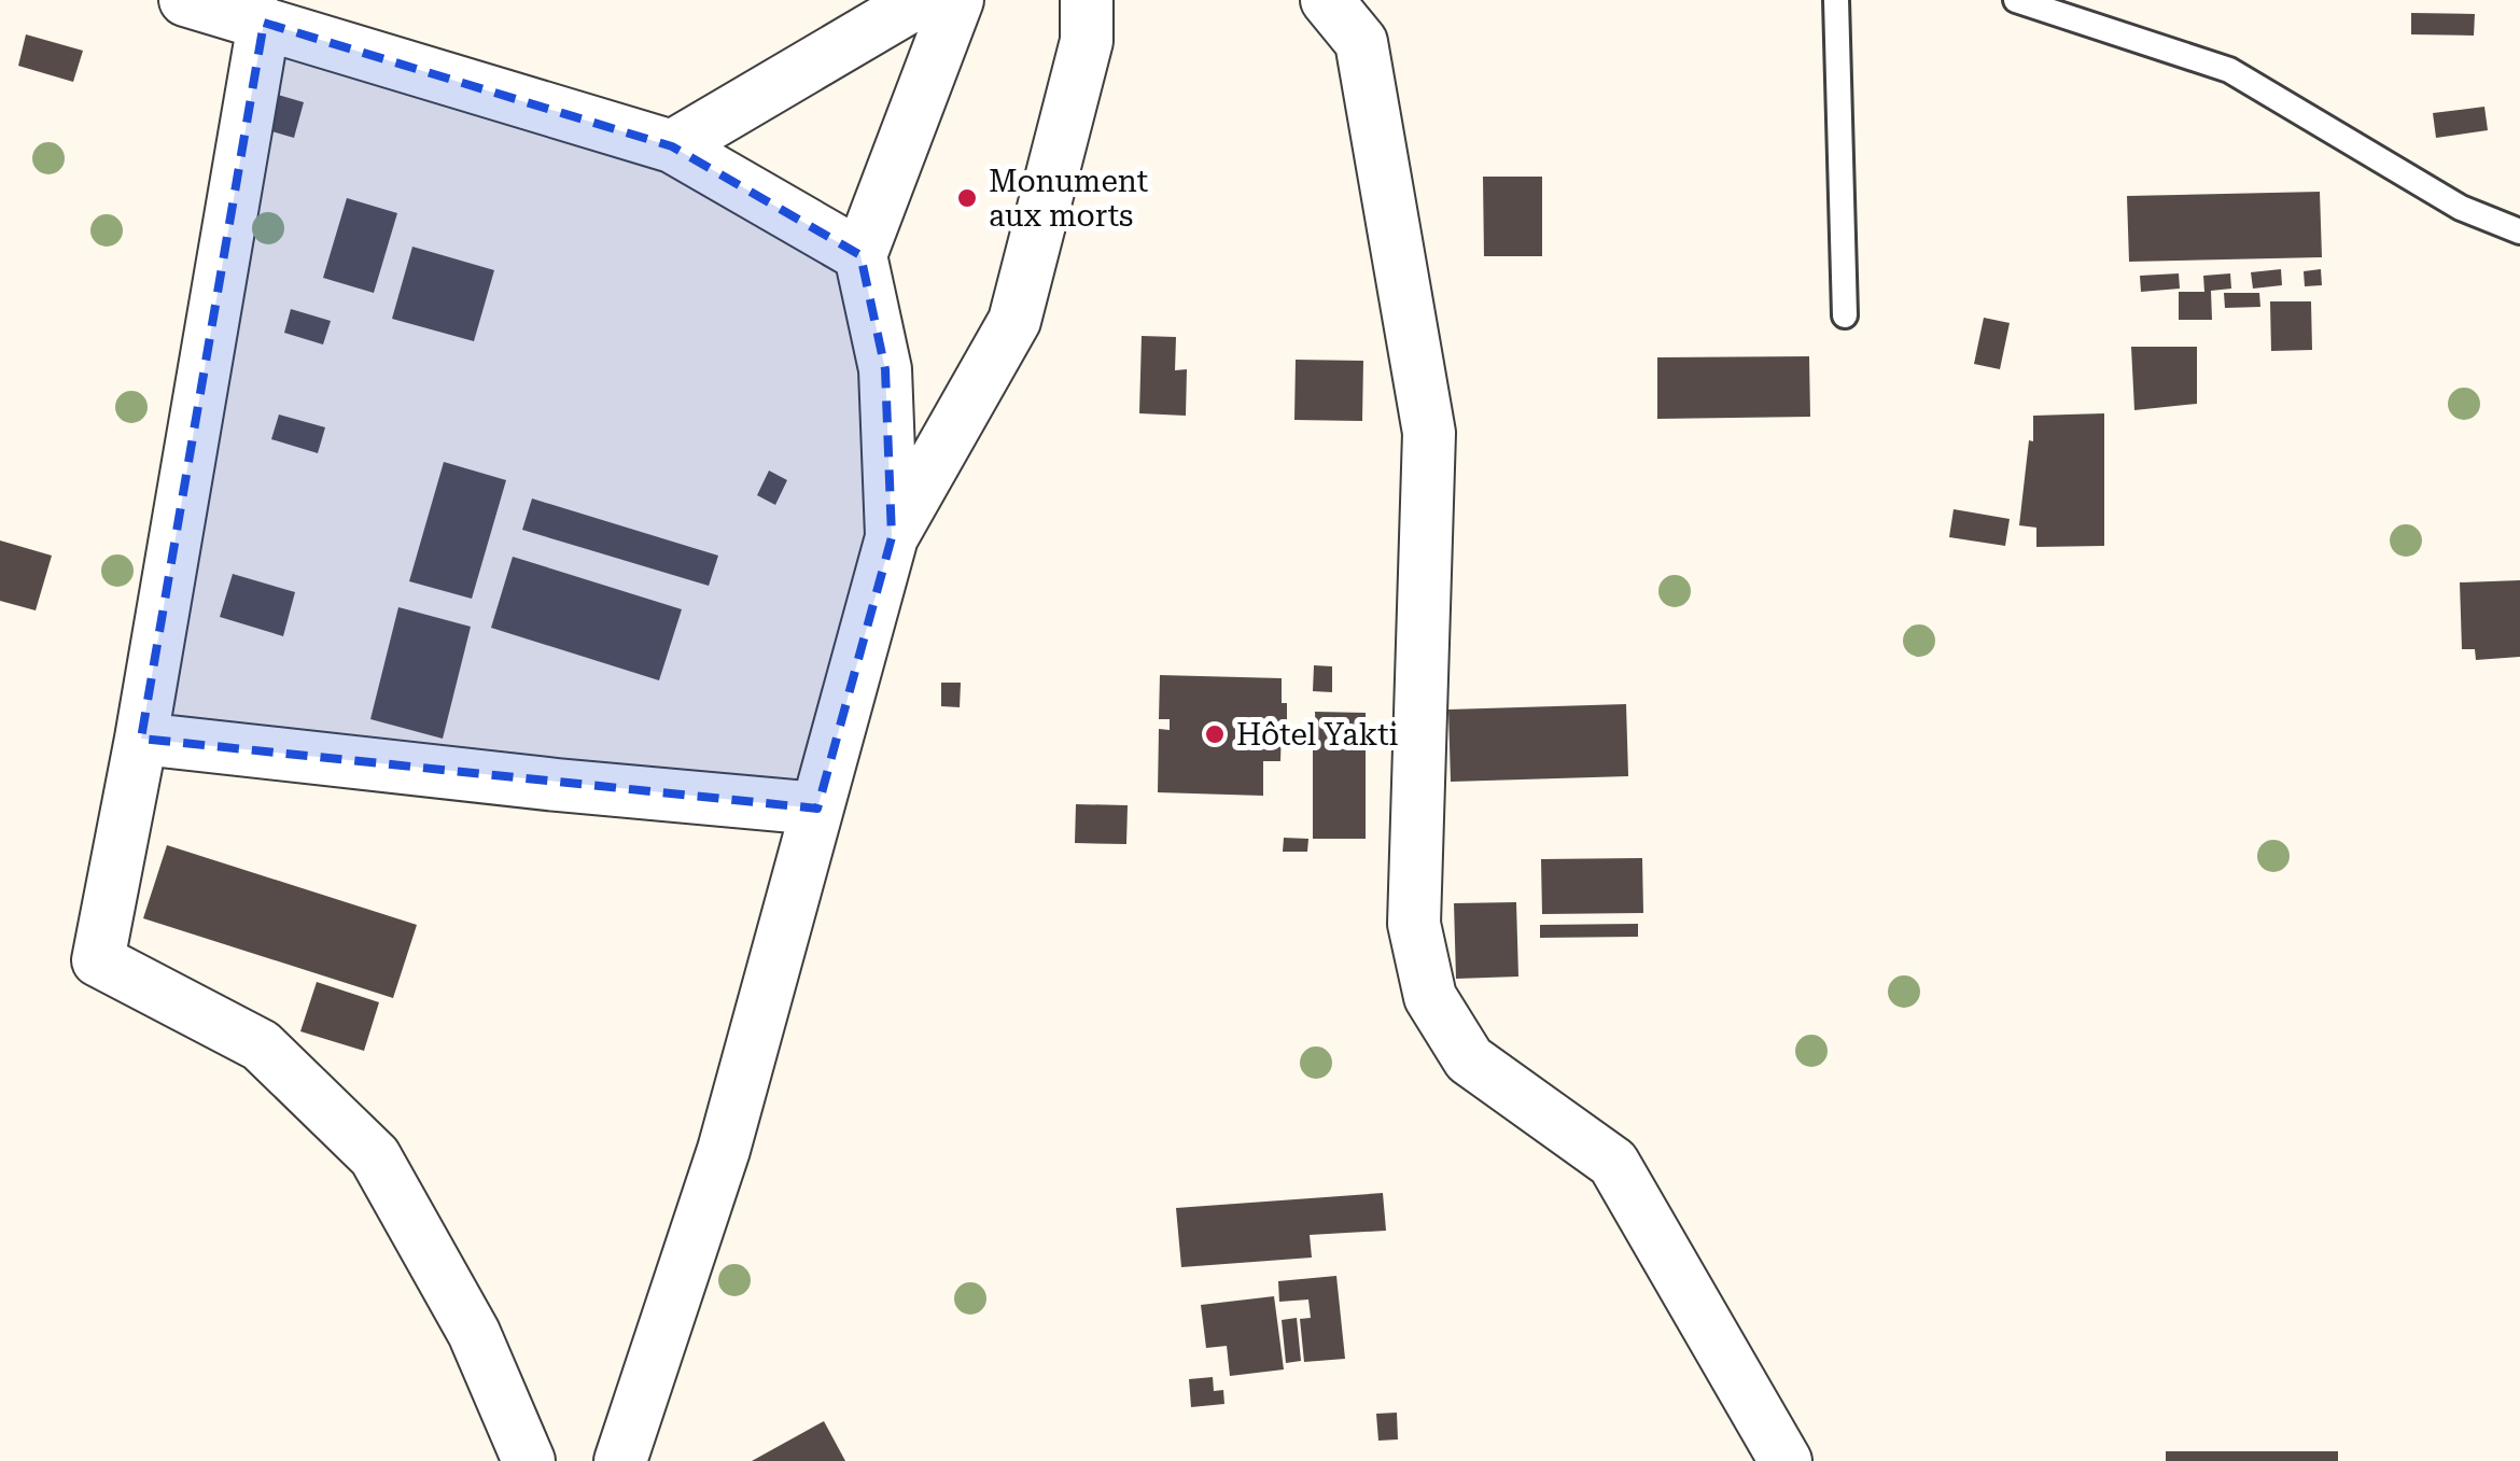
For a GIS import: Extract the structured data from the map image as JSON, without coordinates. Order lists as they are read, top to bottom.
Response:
{
  "places": ["Monument aux morts", "Hôtel Yakti"]
}
